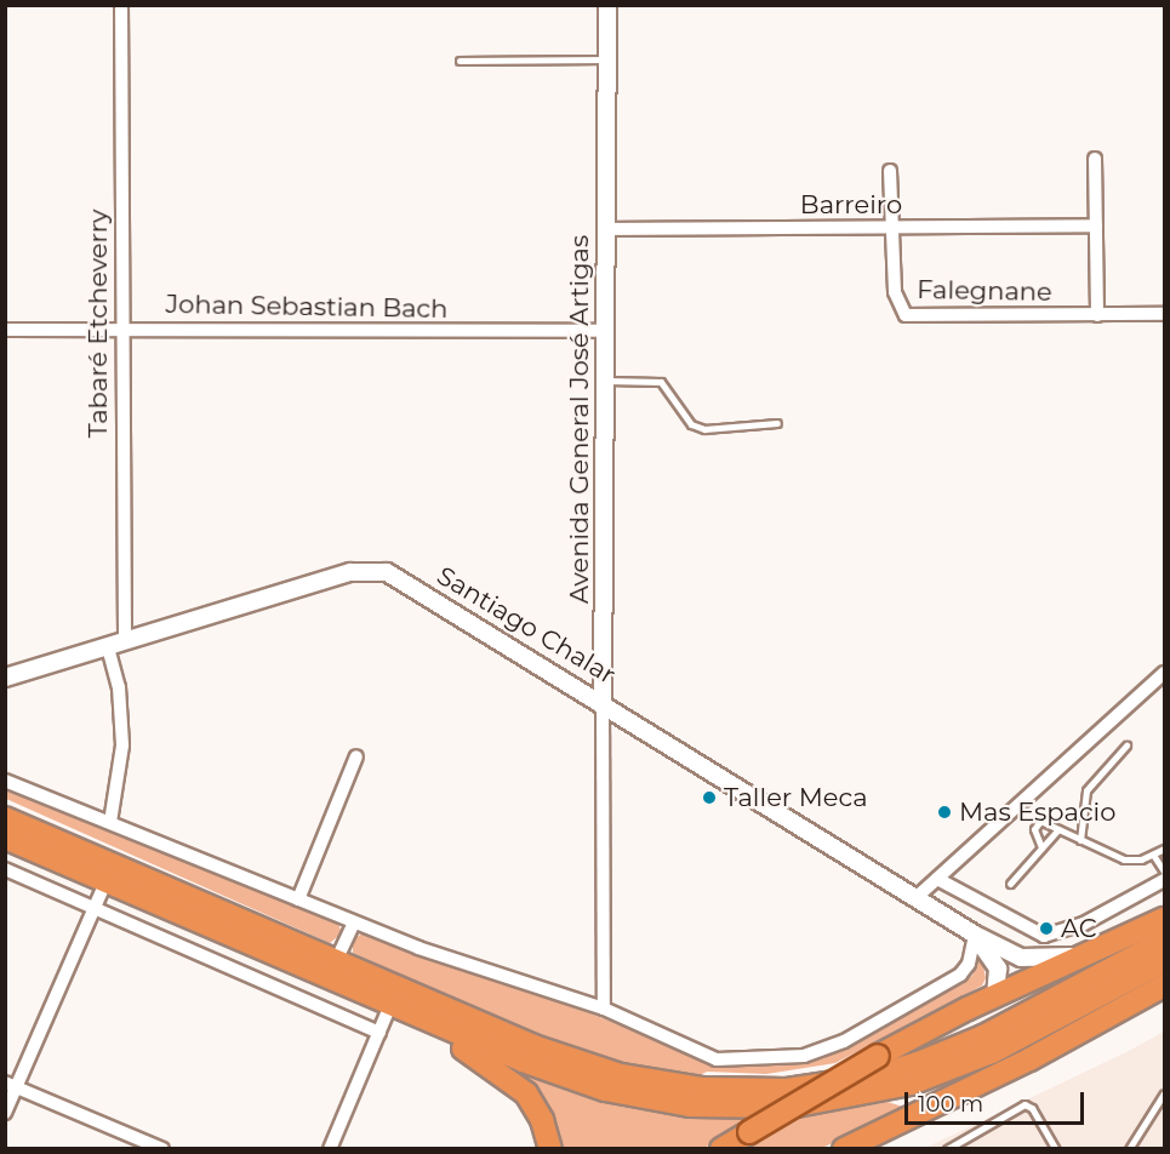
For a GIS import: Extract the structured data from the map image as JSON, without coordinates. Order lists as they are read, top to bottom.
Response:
{
  "streets": {
    "street": [
      "Barreiro",
      "Falegnane",
      "Johan Sebastian Bach",
      "Tabaré Etcheverry",
      "Avenida General José Artigas",
      "Santiago Chalar"
    ]
  },
  "crossings": [
    ["Barreiro", "Falegnane"],
    ["Barreiro", "Avenida General José Artigas"],
    ["Johan Sebastian Bach", "Tabaré Etcheverry"],
    ["Johan Sebastian Bach", "Avenida General José Artigas"],
    ["Tabaré Etcheverry", "Santiago Chalar"],
    ["Avenida General José Artigas", "Santiago Chalar"]
  ],
  "places": ["Taller Meca", "Mas Espacio", "AC"],
  "scale_bar": "100 m"
}
